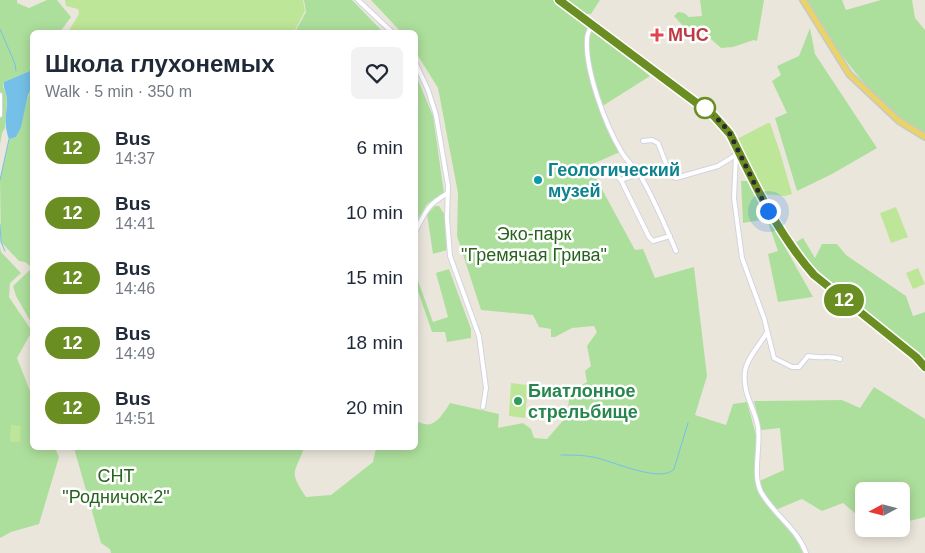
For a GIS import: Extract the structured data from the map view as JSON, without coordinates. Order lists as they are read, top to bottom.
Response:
{
  "parks": ["Эко-парк \"Гремячая Грива\"", "СНТ \"Родничок-2\""],
  "places": {
    "health": ["МЧС"],
    "other": ["Геологический музей", "Биатлонное стрельбище"]
  },
  "lines": ["bus line 12"],
  "north": "left",
  "page": {
    "on_map": "12",
    "heading": ["Школа глухонемых", "Walk · 5 min · 350 m"],
    "list": [
      {
        "mark": "12",
        "name": "Bus",
        "note": "14:37",
        "value": "6 min"
      },
      {
        "mark": "12",
        "name": "Bus",
        "note": "14:41",
        "value": "10 min"
      },
      {
        "mark": "12",
        "name": "Bus",
        "note": "14:46",
        "value": "15 min"
      },
      {
        "mark": "12",
        "name": "Bus",
        "note": "14:49",
        "value": "18 min"
      },
      {
        "mark": "12",
        "name": "Bus",
        "note": "14:51",
        "value": "20 min"
      }
    ]
  }
}
